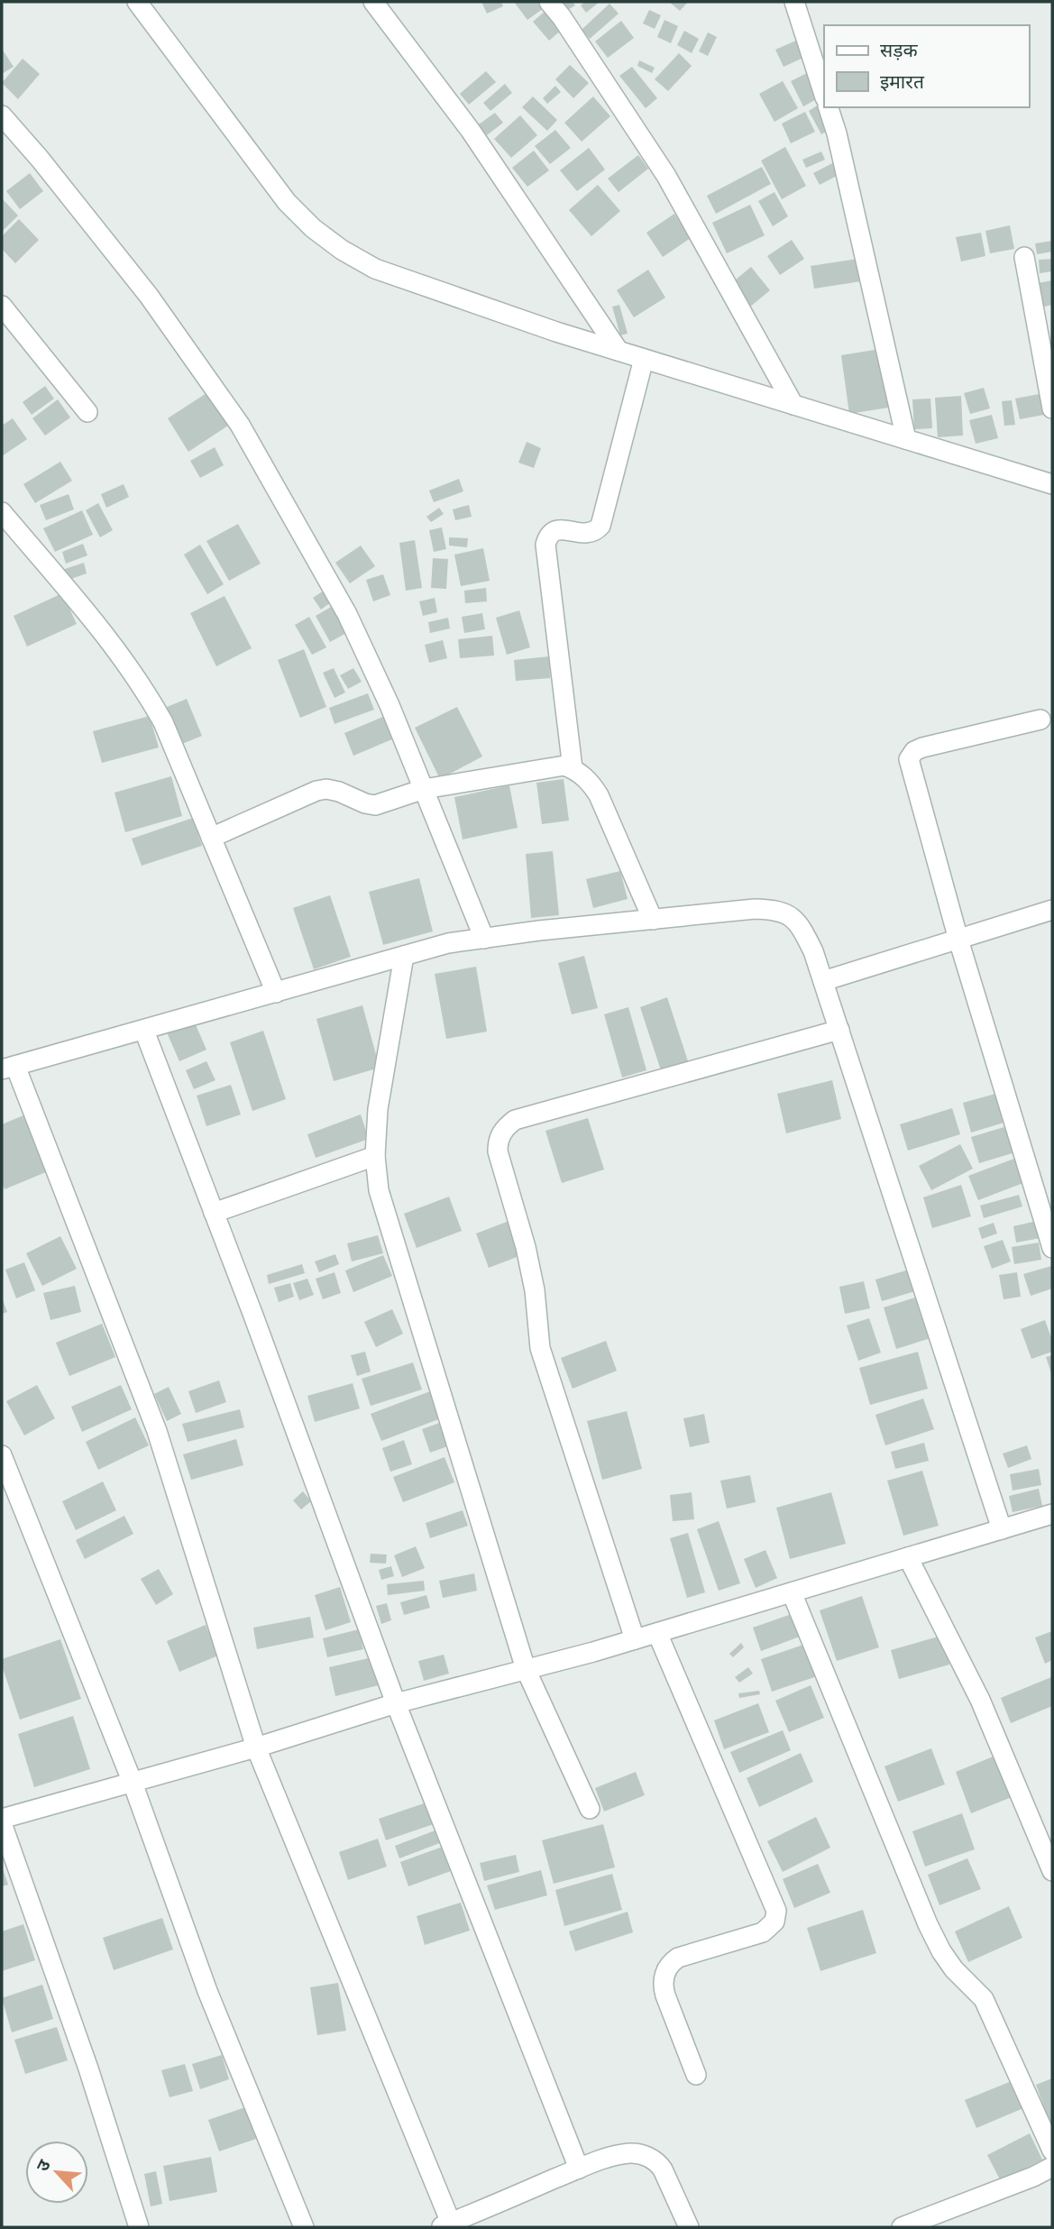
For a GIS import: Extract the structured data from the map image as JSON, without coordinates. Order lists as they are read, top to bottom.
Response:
{
  "legend": ["सड़क", "इमारत"],
  "north": "top left"
}
